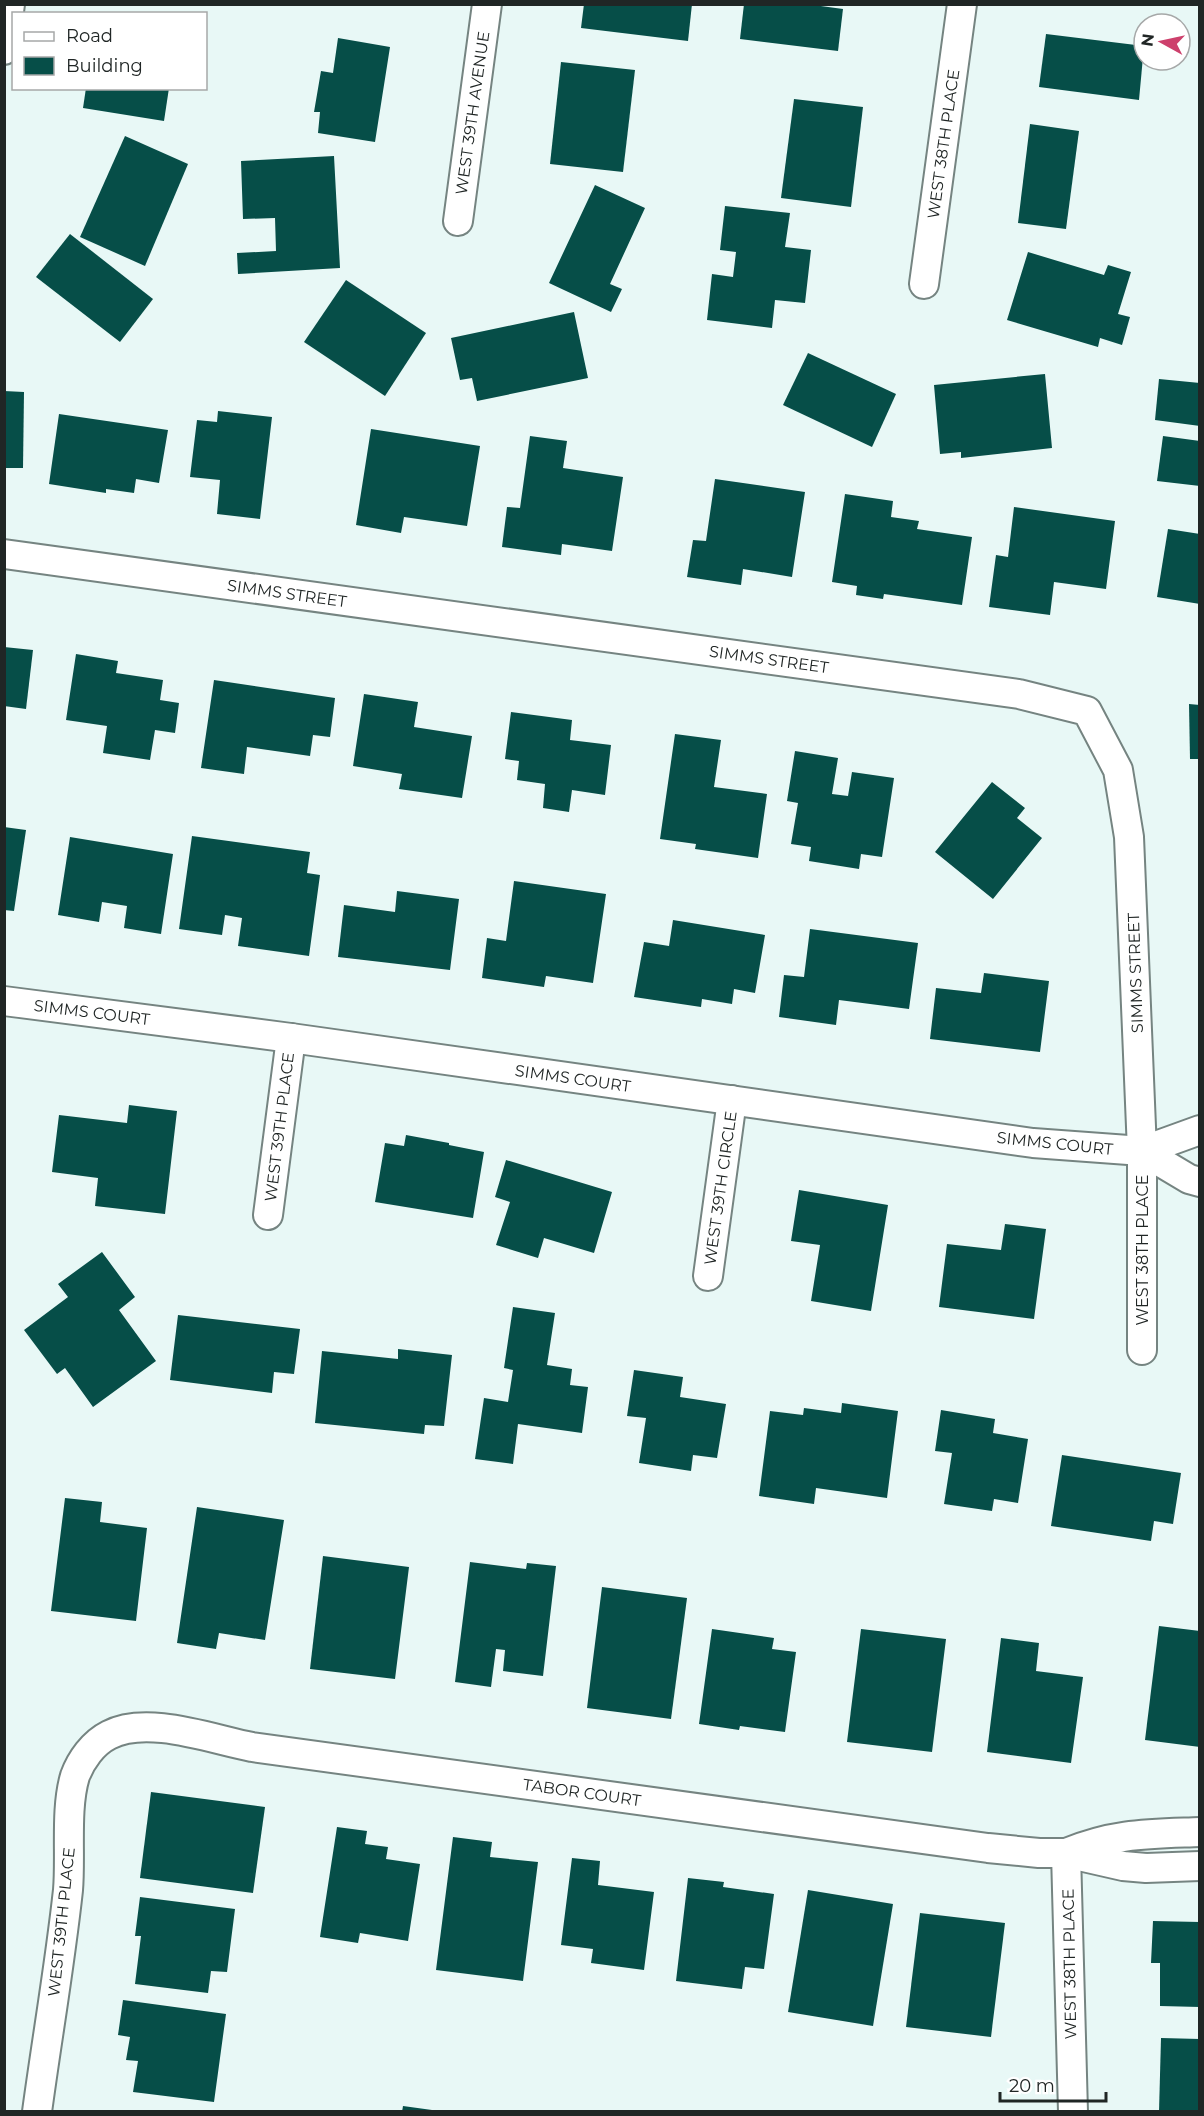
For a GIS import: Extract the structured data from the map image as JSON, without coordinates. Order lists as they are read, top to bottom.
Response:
{
  "streets": {
    "street": [
      "WEST 39TH AVENUE",
      "WEST 38TH PLACE",
      "SIMMS STREET",
      "SIMMS COURT",
      "WEST 39TH PLACE",
      "WEST 39TH CIRCLE",
      "TABOR COURT"
    ]
  },
  "crossings": [
    ["WEST 38TH PLACE", "SIMMS STREET"],
    ["WEST 38TH PLACE", "SIMMS COURT"],
    ["WEST 38TH PLACE", "TABOR COURT"],
    ["SIMMS STREET", "SIMMS COURT"],
    ["SIMMS COURT", "WEST 39TH PLACE"],
    ["SIMMS COURT", "WEST 39TH CIRCLE"],
    ["WEST 39TH PLACE", "TABOR COURT"]
  ],
  "legend": ["Road", "Building"],
  "scale_bar": "20 m",
  "north": "left"
}
